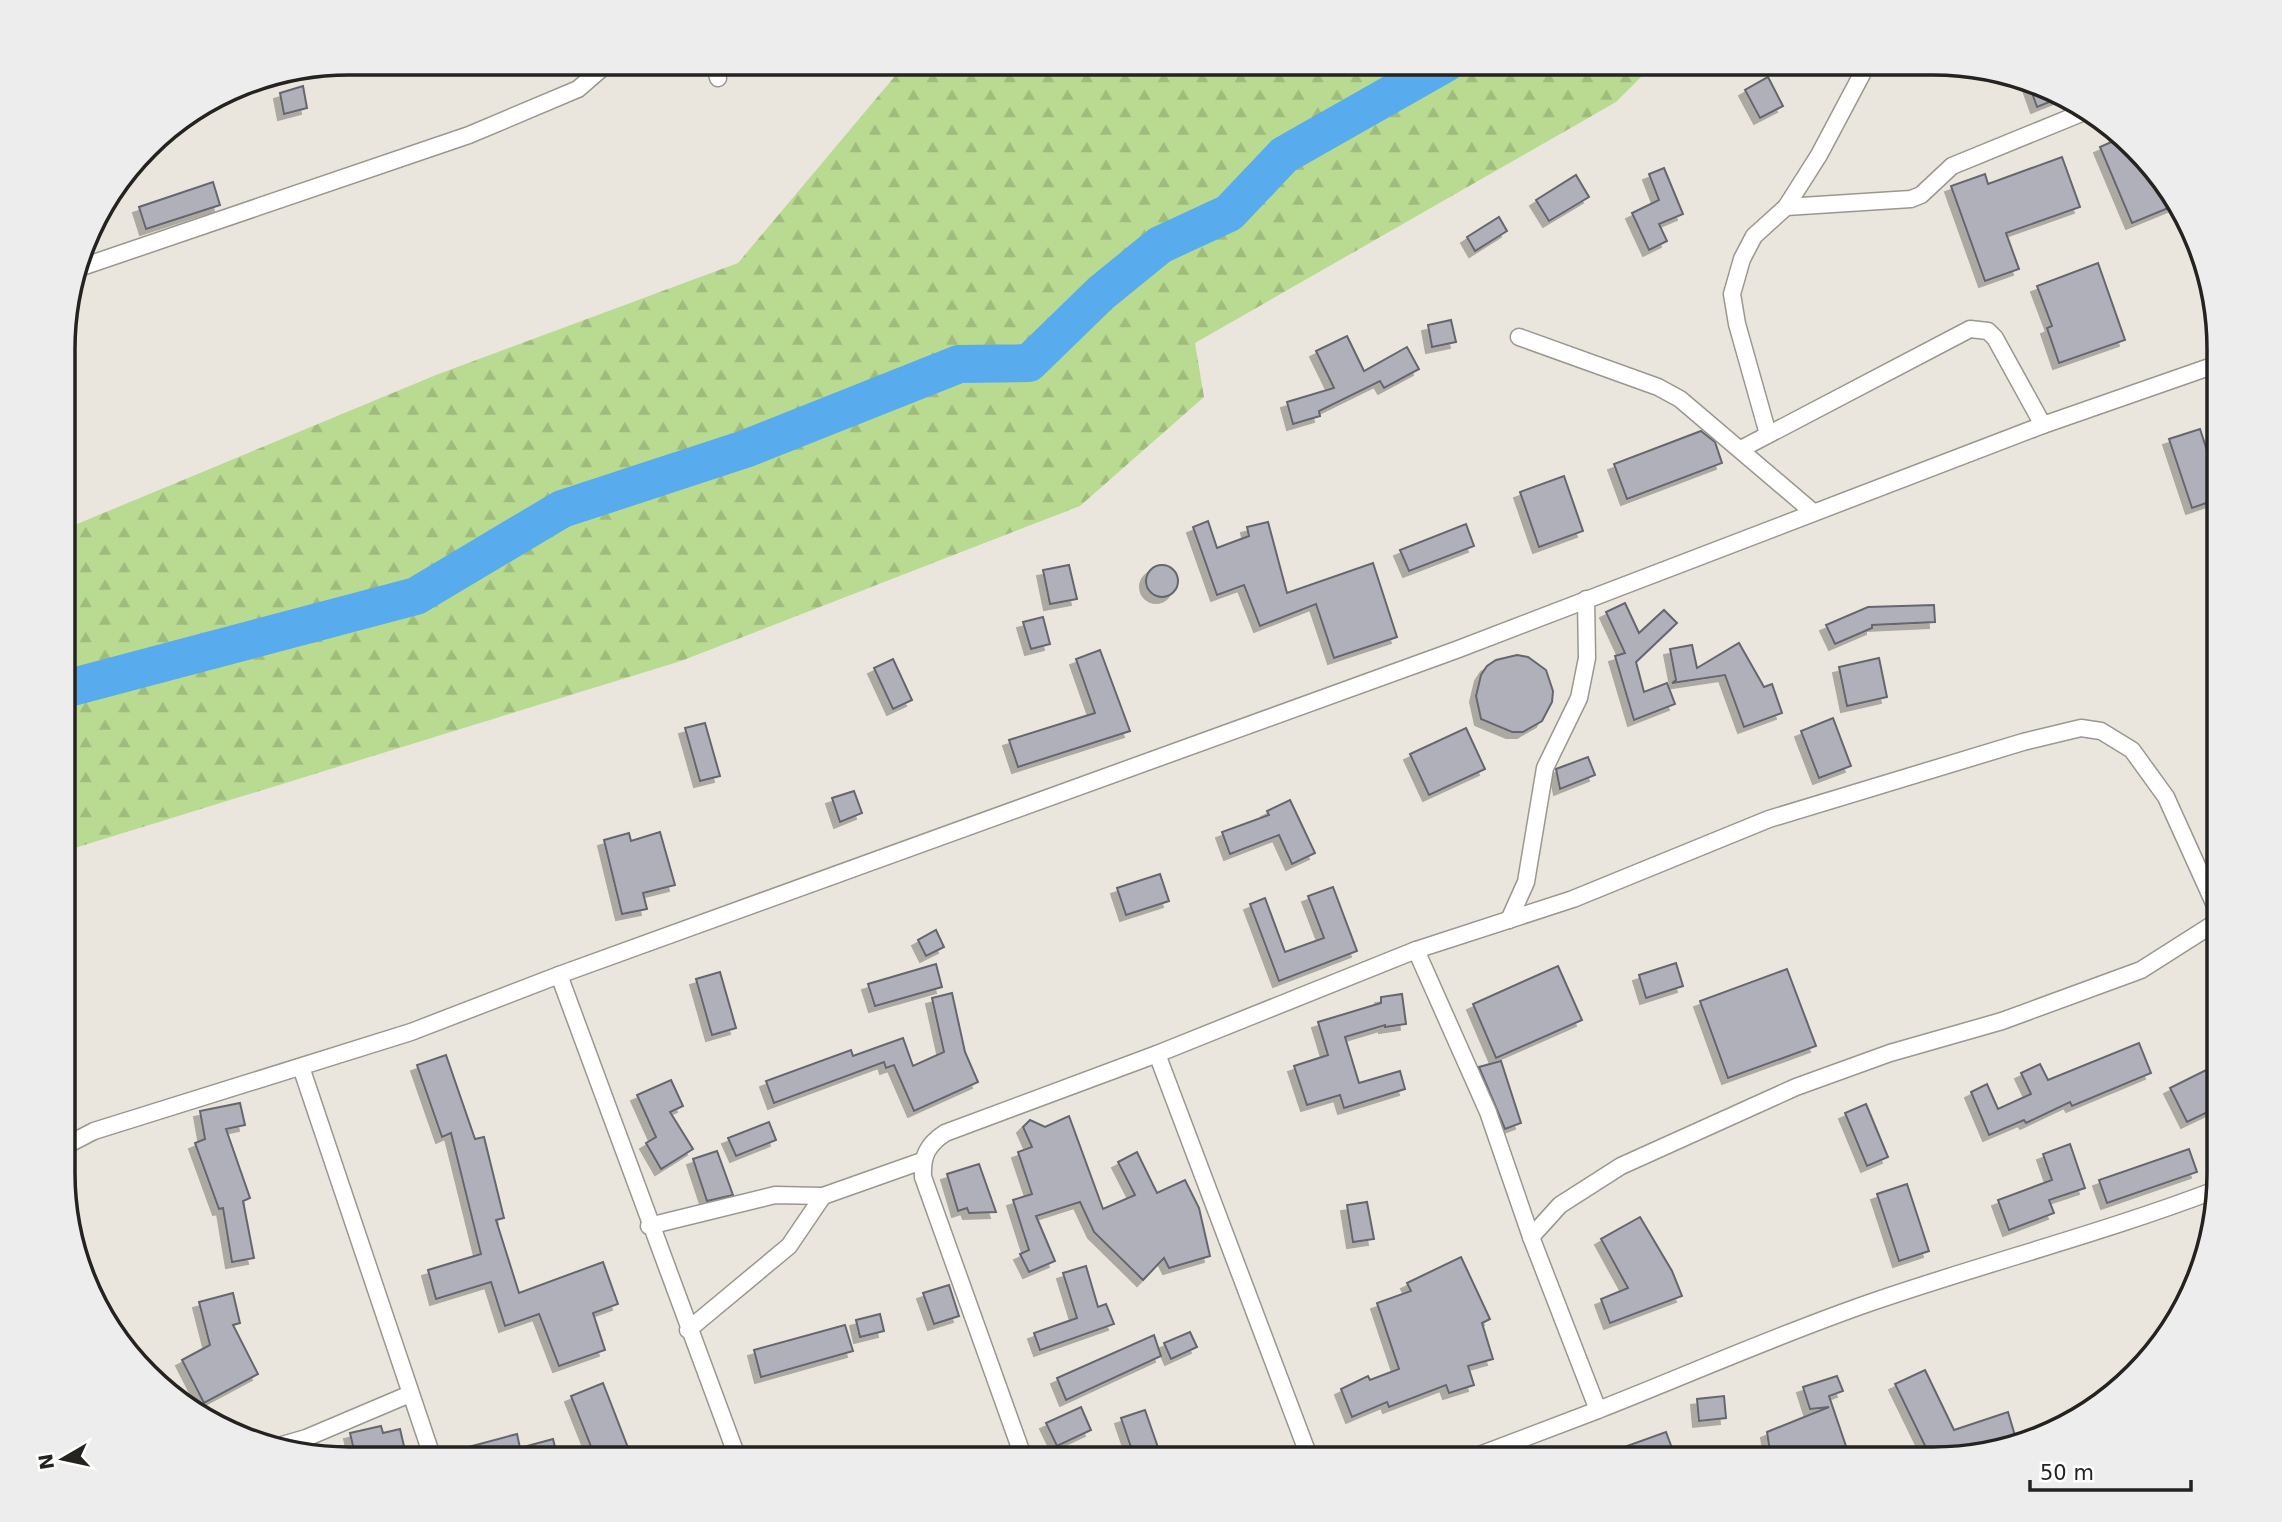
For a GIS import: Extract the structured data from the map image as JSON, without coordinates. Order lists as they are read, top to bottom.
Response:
{
  "scale_bar": "50 m",
  "north": "left"
}
